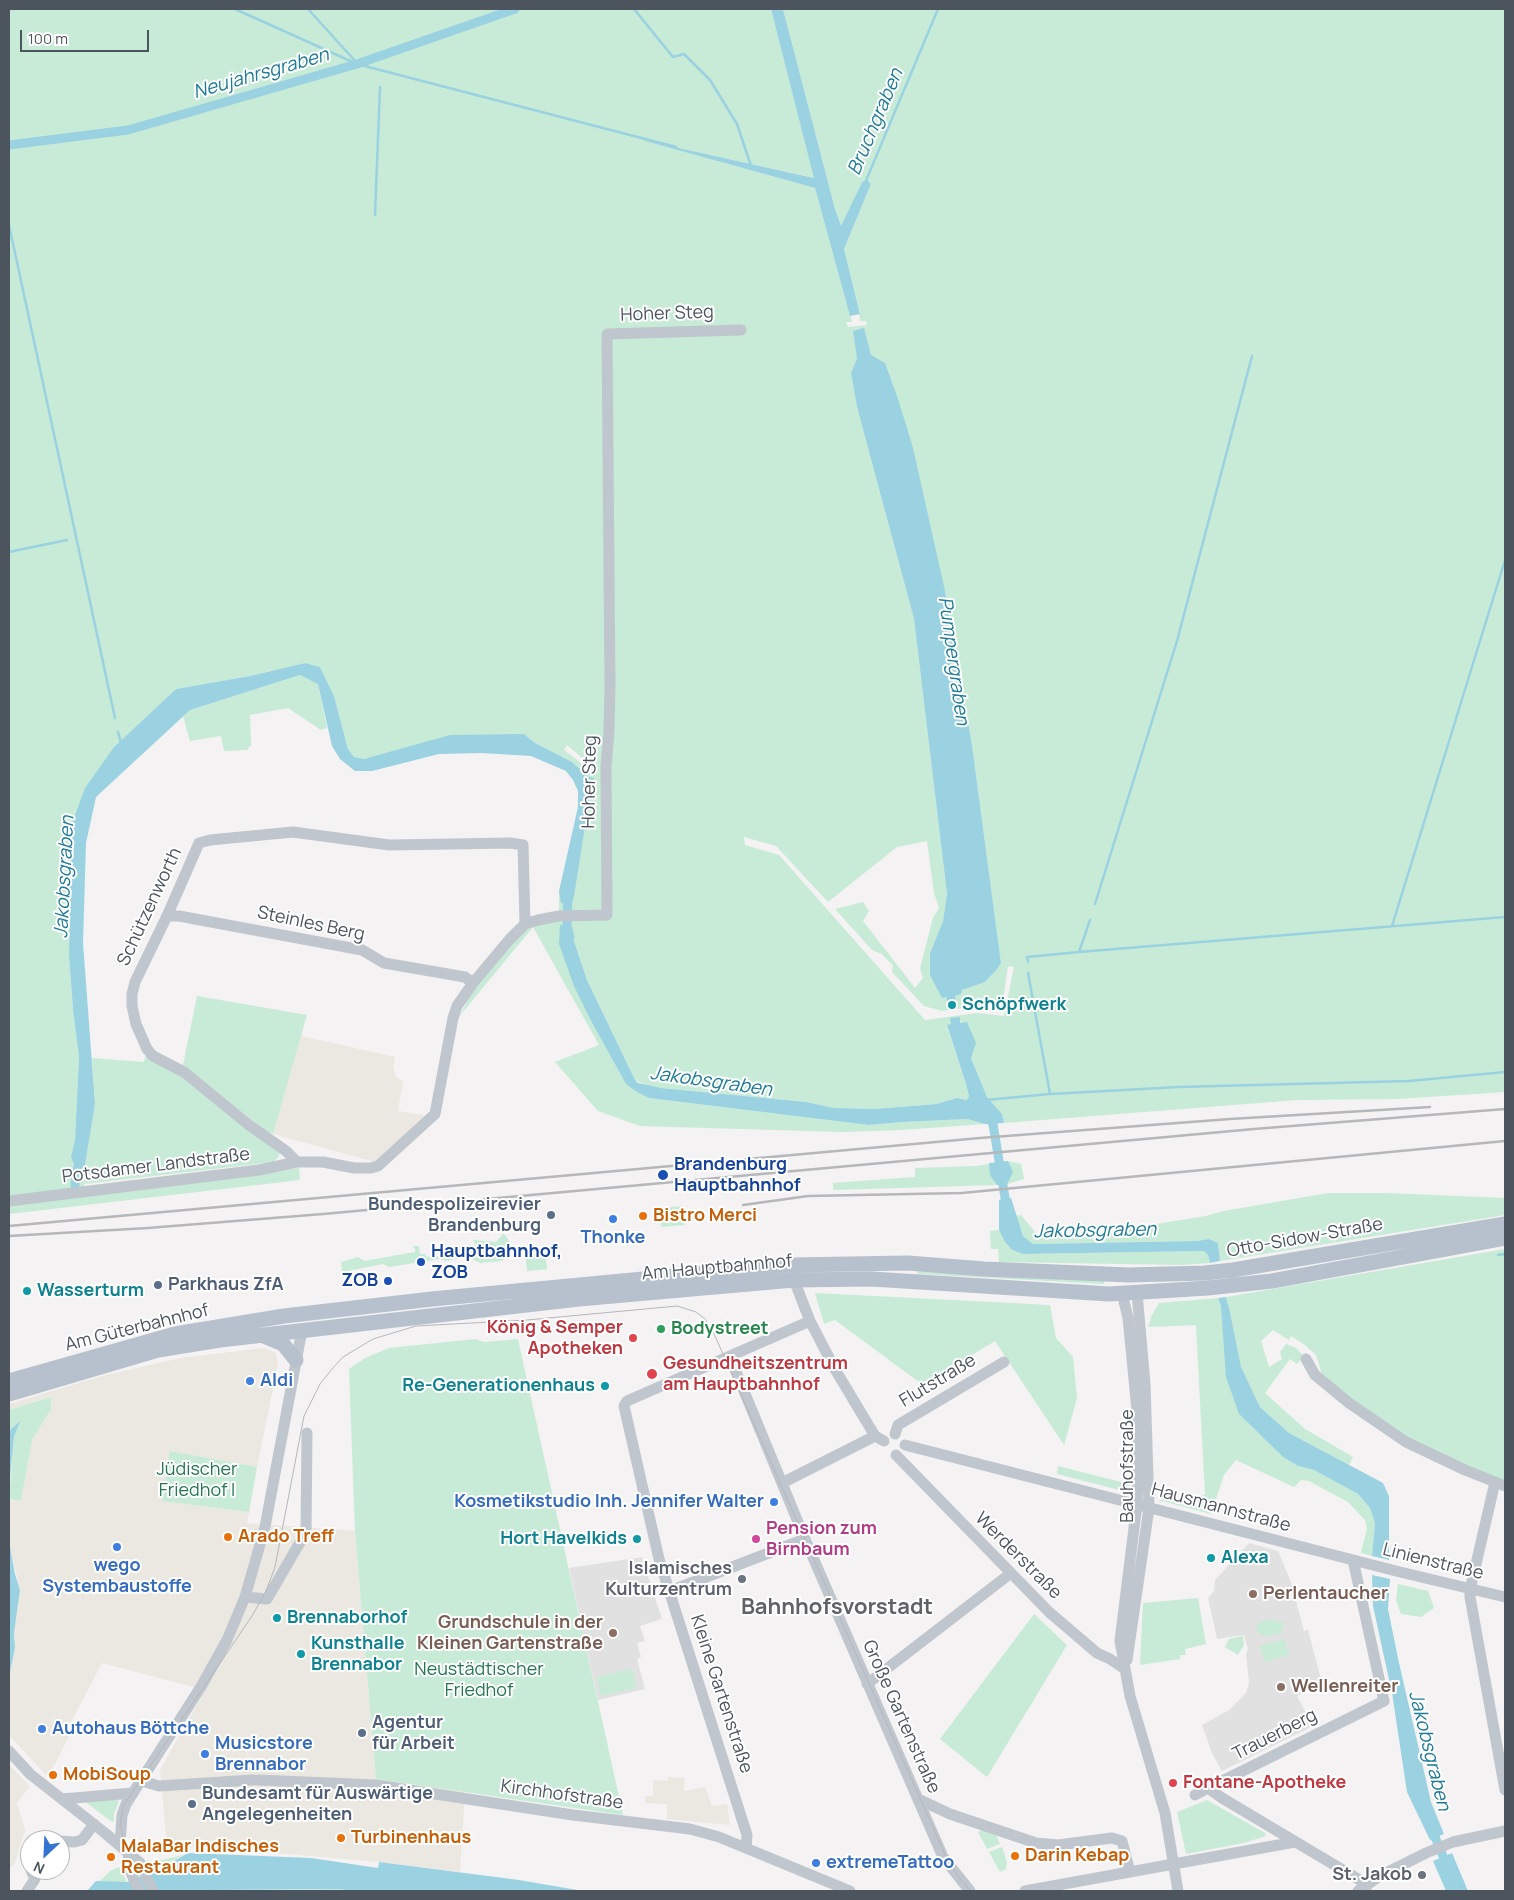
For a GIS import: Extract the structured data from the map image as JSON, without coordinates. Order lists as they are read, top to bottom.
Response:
{
  "streets": {
    "main road": ["Otto-Sidow-Straße", "Am Hauptbahnhof", "Am Güterbahnhof"],
    "street": [
      "Hoher Steg",
      "Schützenworth",
      "Steinles Berg",
      "Potsdamer Landstraße",
      "Flutstraße",
      "Bauhofstraße",
      "Hausmannstraße",
      "Werderstraße",
      "Linienstraße",
      "Kleine Gartenstraße",
      "Große Gartenstraße",
      "Trauerberg",
      "Kirchhofstraße"
    ]
  },
  "crossings": [
    ["Hoher Steg", "Schützenworth"],
    ["Schützenworth", "Steinles Berg"],
    ["Schützenworth", "Potsdamer Landstraße"],
    ["Otto-Sidow-Straße", "Am Hauptbahnhof"],
    ["Otto-Sidow-Straße", "Bauhofstraße"],
    ["Am Hauptbahnhof", "Am Güterbahnhof"],
    ["Am Hauptbahnhof", "Bauhofstraße"],
    ["Am Hauptbahnhof", "Werderstraße"],
    ["Flutstraße", "Hausmannstraße"],
    ["Flutstraße", "Werderstraße"],
    ["Bauhofstraße", "Hausmannstraße"],
    ["Bauhofstraße", "Werderstraße"],
    ["Hausmannstraße", "Werderstraße"],
    ["Hausmannstraße", "Linienstraße"],
    ["Hausmannstraße", "Trauerberg"],
    ["Linienstraße", "Trauerberg"],
    ["Kleine Gartenstraße", "Große Gartenstraße"],
    ["Kleine Gartenstraße", "Kirchhofstraße"]
  ],
  "districts": ["Bahnhofsvorstadt"],
  "water": [
    "Neujahrsgraben",
    "Bruchgraben",
    "Pumpergraben",
    "Jakobsgraben"
  ],
  "parks": ["Jüdischer Friedhof I", "Neustädtischer Friedhof"],
  "places": [
    "Schöpfwerk",
    "Brandenburg Hauptbahnhof",
    "Bundespolizeirevier Brandenburg",
    "Bistro Merci",
    "Thonke",
    "Hauptbahnhof, ZOB",
    "ZOB",
    "Parkhaus ZfA",
    "Wasserturm",
    "Bodystreet",
    "König & Semper Apotheken",
    "Gesundheitszentrum am Hauptbahnhof",
    "Aldi",
    "Re-Generationenhaus",
    "Kosmetikstudio Inh. Jennifer Walter",
    "Arado Treff",
    "Hort Havelkids",
    "Pension zum Birnbaum",
    "wego Systembaustoffe",
    "Alexa",
    "Islamisches Kulturzentrum",
    "Perlentaucher",
    "Brennaborhof",
    "Grundschule in der Kleinen Gartenstraße",
    "Kunsthalle Brennabor",
    "Wellenreiter",
    "Autohaus Böttche",
    "Agentur für Arbeit",
    "Musicstore Brennabor",
    "MobiSoup",
    "Fontane-Apotheke",
    "Bundesamt für Auswärtige Angelegenheiten",
    "Turbinenhaus",
    "Darin Kebap",
    "MalaBar Indisches Restaurant",
    "extremeTattoo",
    "St. Jakob"
  ],
  "scale_bar": "100 m",
  "north": "bottom left"
}
